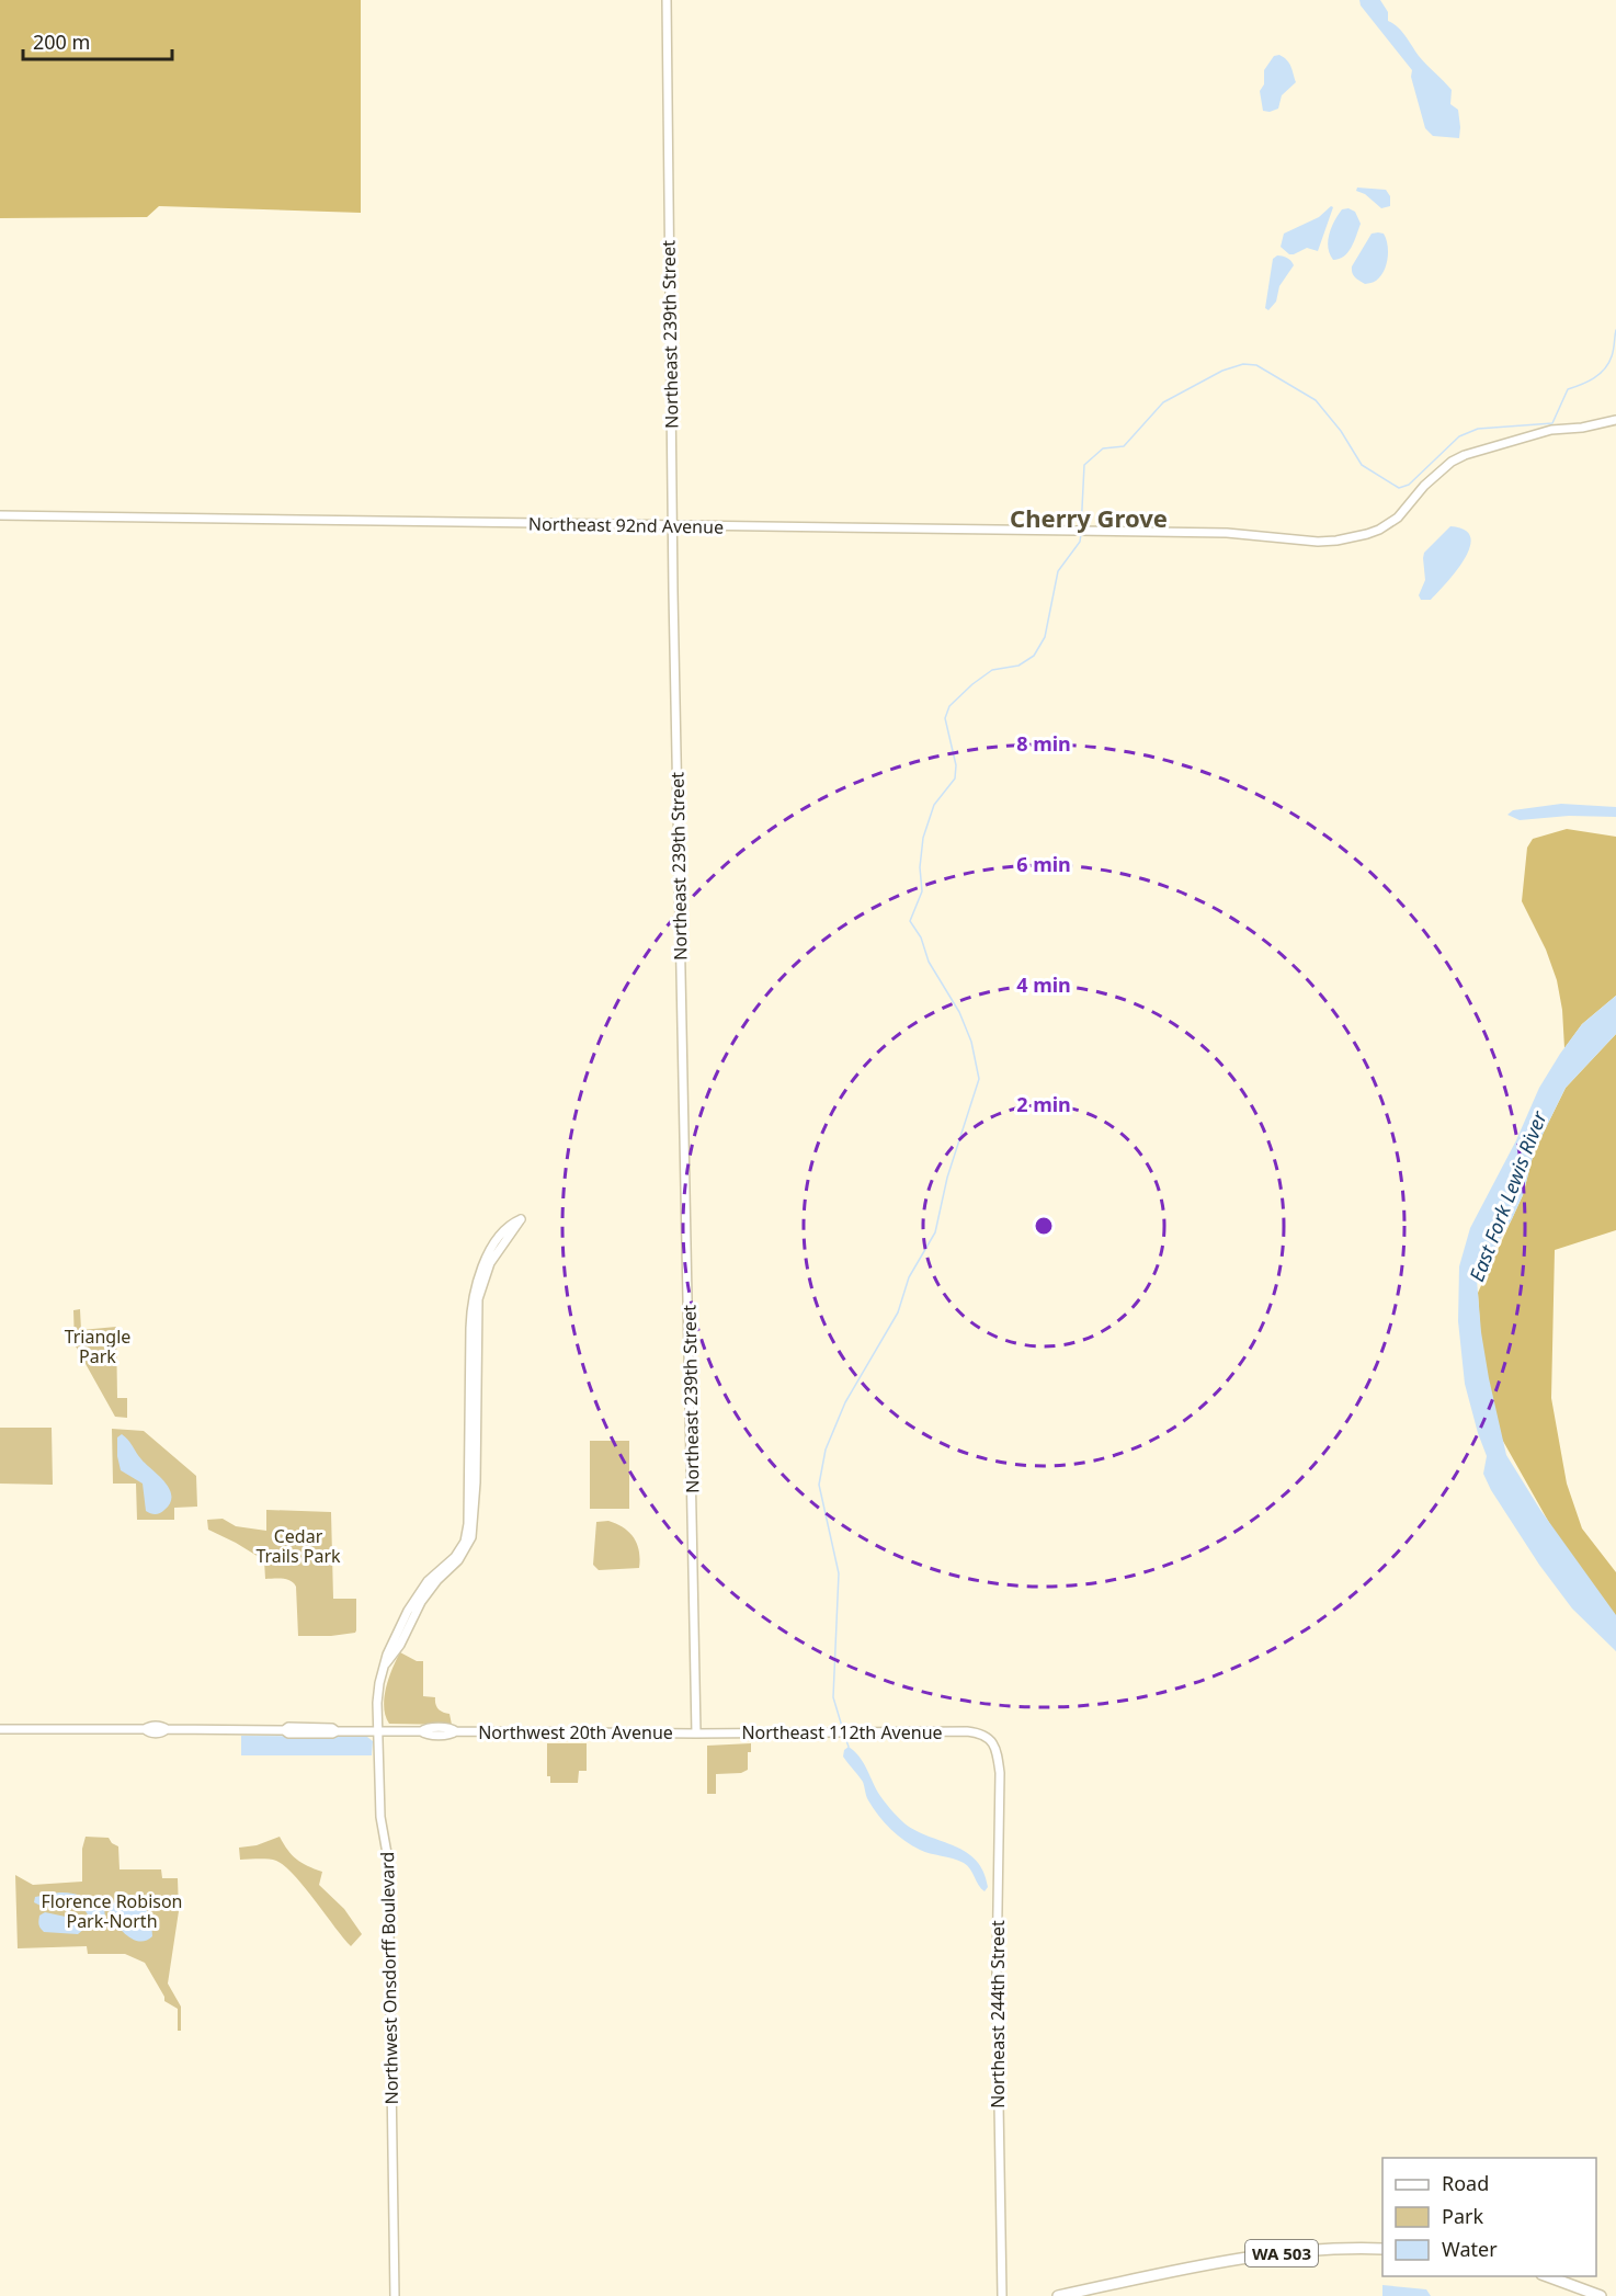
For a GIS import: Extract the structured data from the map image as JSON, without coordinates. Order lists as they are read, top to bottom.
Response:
{
  "streets": {
    "main road": ["WA 503"],
    "street": [
      "Northeast 239th Street",
      "Northeast 92nd Avenue",
      "Northwest 20th Avenue",
      "Northeast 112th Avenue",
      "Northwest Onsdorff Boulevard",
      "Northeast 244th Street"
    ]
  },
  "crossings": [
    ["Northeast 239th Street", "Northeast 92nd Avenue"],
    ["Northeast 239th Street", "Northwest 20th Avenue"],
    ["Northeast 239th Street", "Northeast 112th Avenue"],
    ["Northwest 20th Avenue", "Northeast 112th Avenue"],
    ["Northwest 20th Avenue", "Northwest Onsdorff Boulevard"],
    ["Northeast 112th Avenue", "Northeast 244th Street"]
  ],
  "districts": ["Cherry Grove"],
  "water": ["East Fork Lewis River"],
  "parks": ["Triangle Park", "Cedar Trails Park", "Florence Robison Park-North"],
  "legend": ["Road", "Park", "Water"],
  "scale_bar": "200 m",
  "rings": [
    "8 min",
    "6 min",
    "4 min",
    "2 min"
  ]
}
